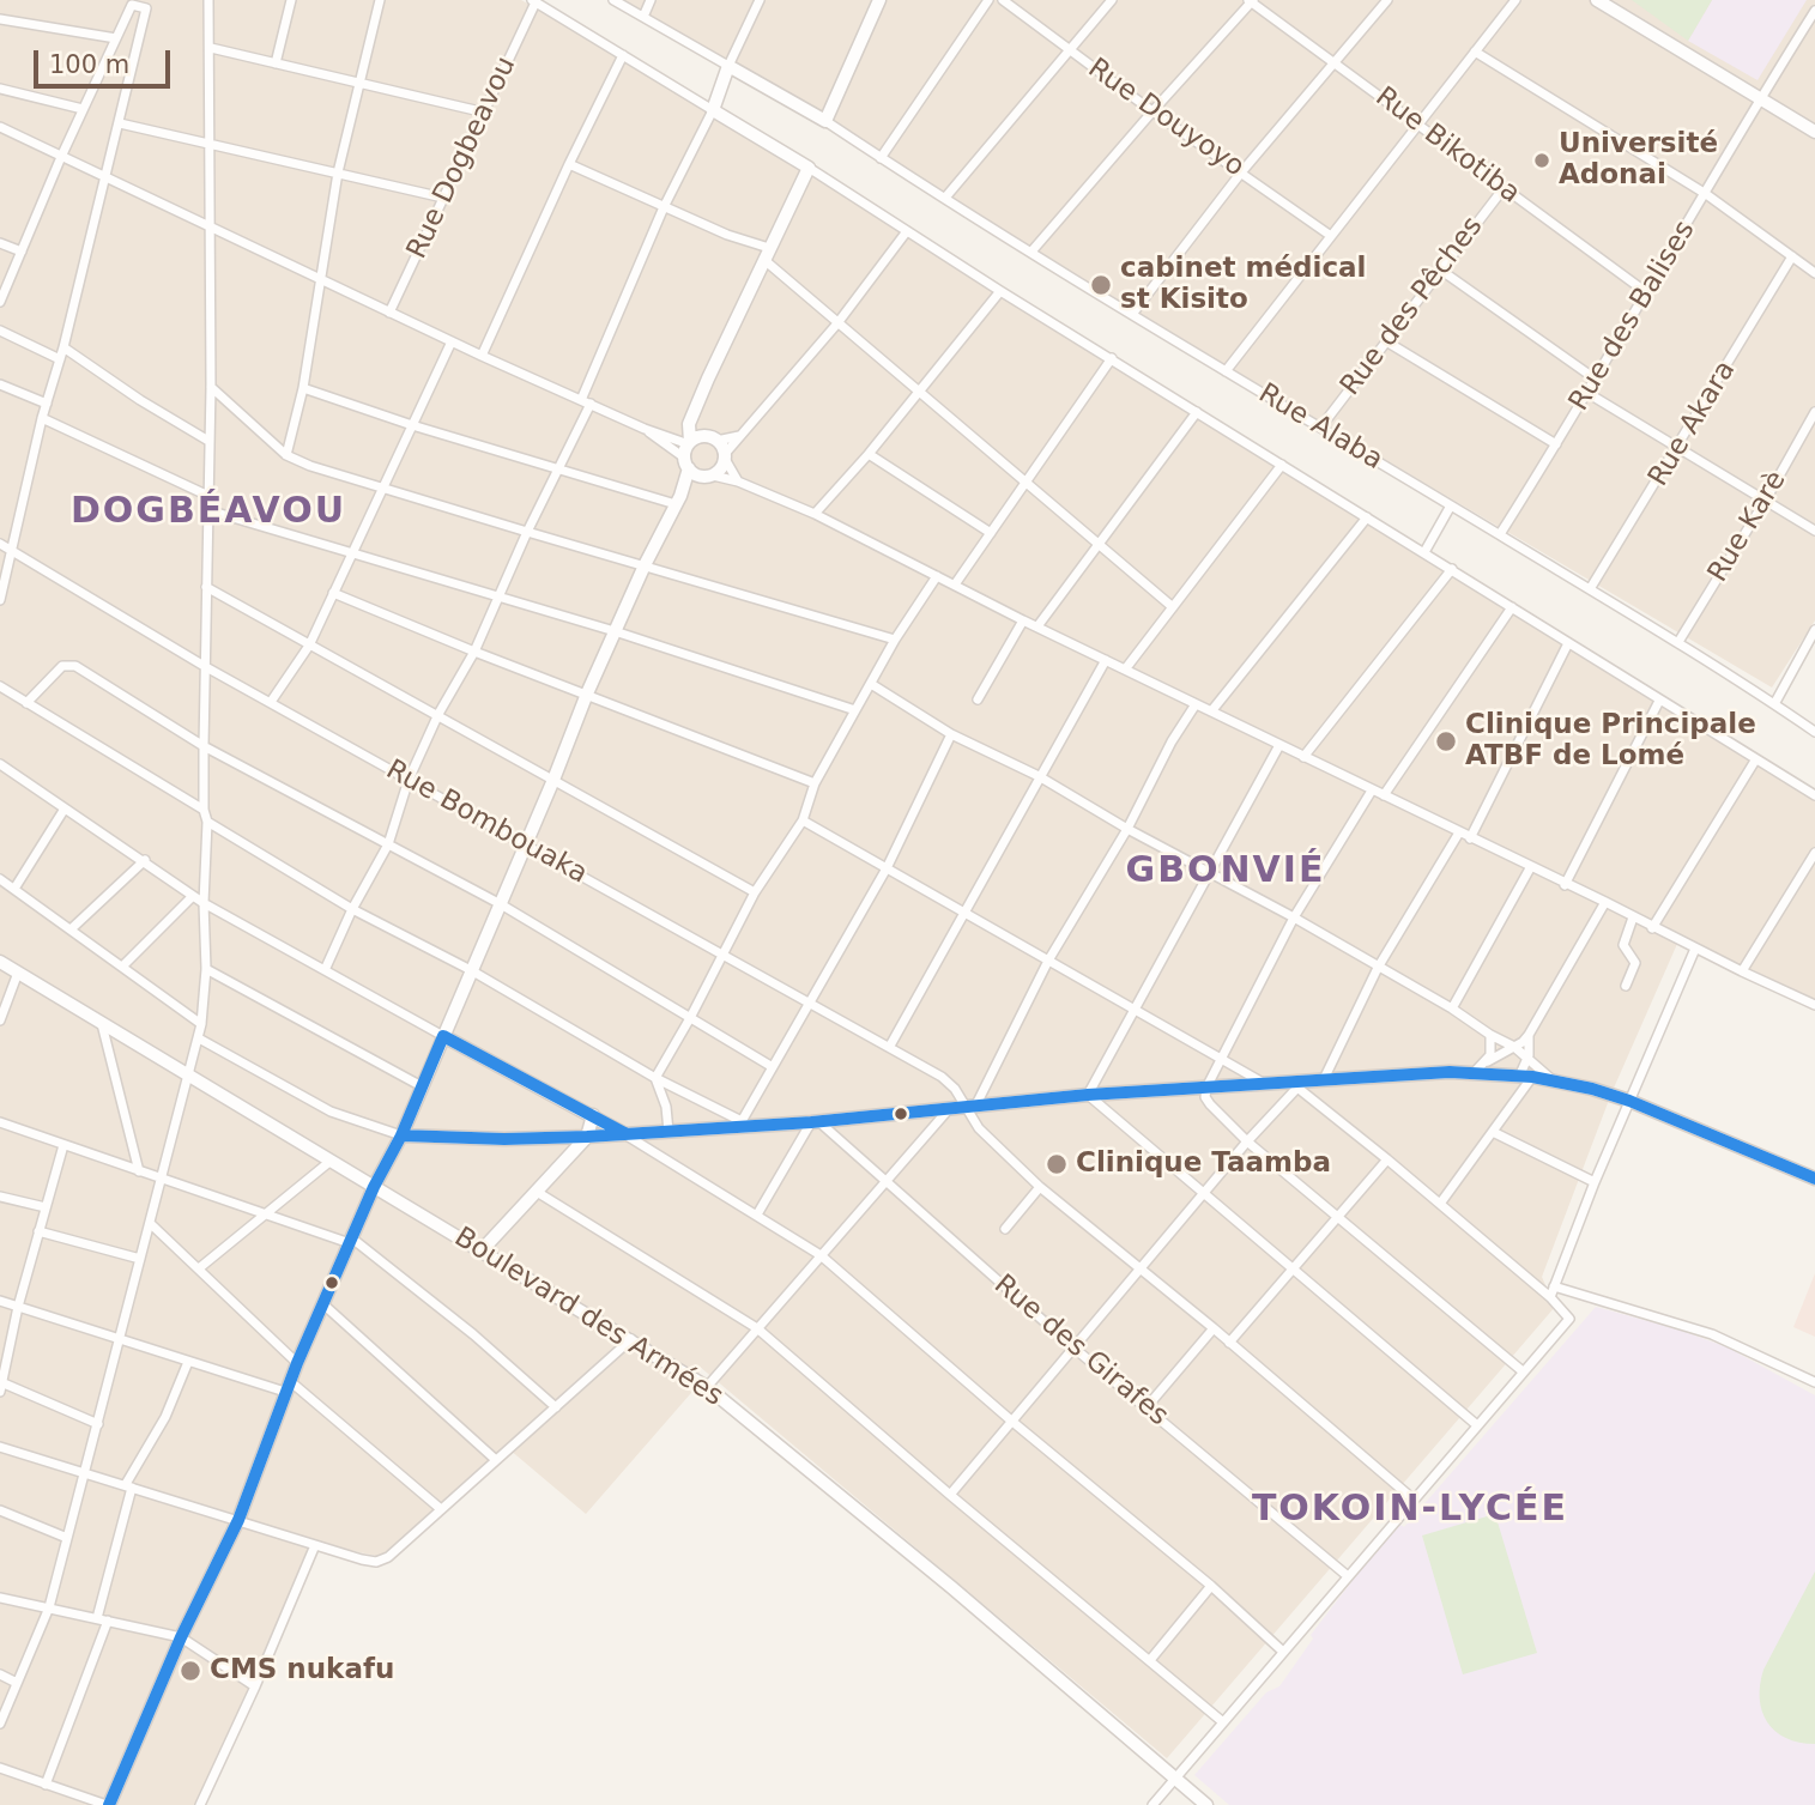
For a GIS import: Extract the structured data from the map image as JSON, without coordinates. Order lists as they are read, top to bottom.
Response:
{
  "streets": {
    "main road": ["Boulevard des Armées"],
    "street": [
      "Rue Douyoyo",
      "Rue Bikotiba",
      "Rue Dogbeavou",
      "Rue des Pêches",
      "Rue des Balises",
      "Rue Akara",
      "Rue Alaba",
      "Rue Karè",
      "Rue Bombouaka",
      "Rue des Girafes"
    ]
  },
  "crossings": [
    ["Rue Bikotiba", "Rue des Pêches"],
    ["Rue Bikotiba", "Rue des Balises"],
    ["Rue des Pêches", "Rue Alaba"],
    ["Rue des Balises", "Rue Alaba"],
    ["Rue Akara", "Rue Alaba"],
    ["Rue Alaba", "Rue Karè"]
  ],
  "districts": ["DOGBÉAVOU", "GBONVIÉ", "TOKOIN-LYCÉE"],
  "places": [
    "Université Adonai",
    "cabinet médical st Kisito",
    "Clinique Principale ATBF de Lomé",
    "Clinique Taamba",
    "CMS nukafu"
  ],
  "scale_bar": "100 m"
}
